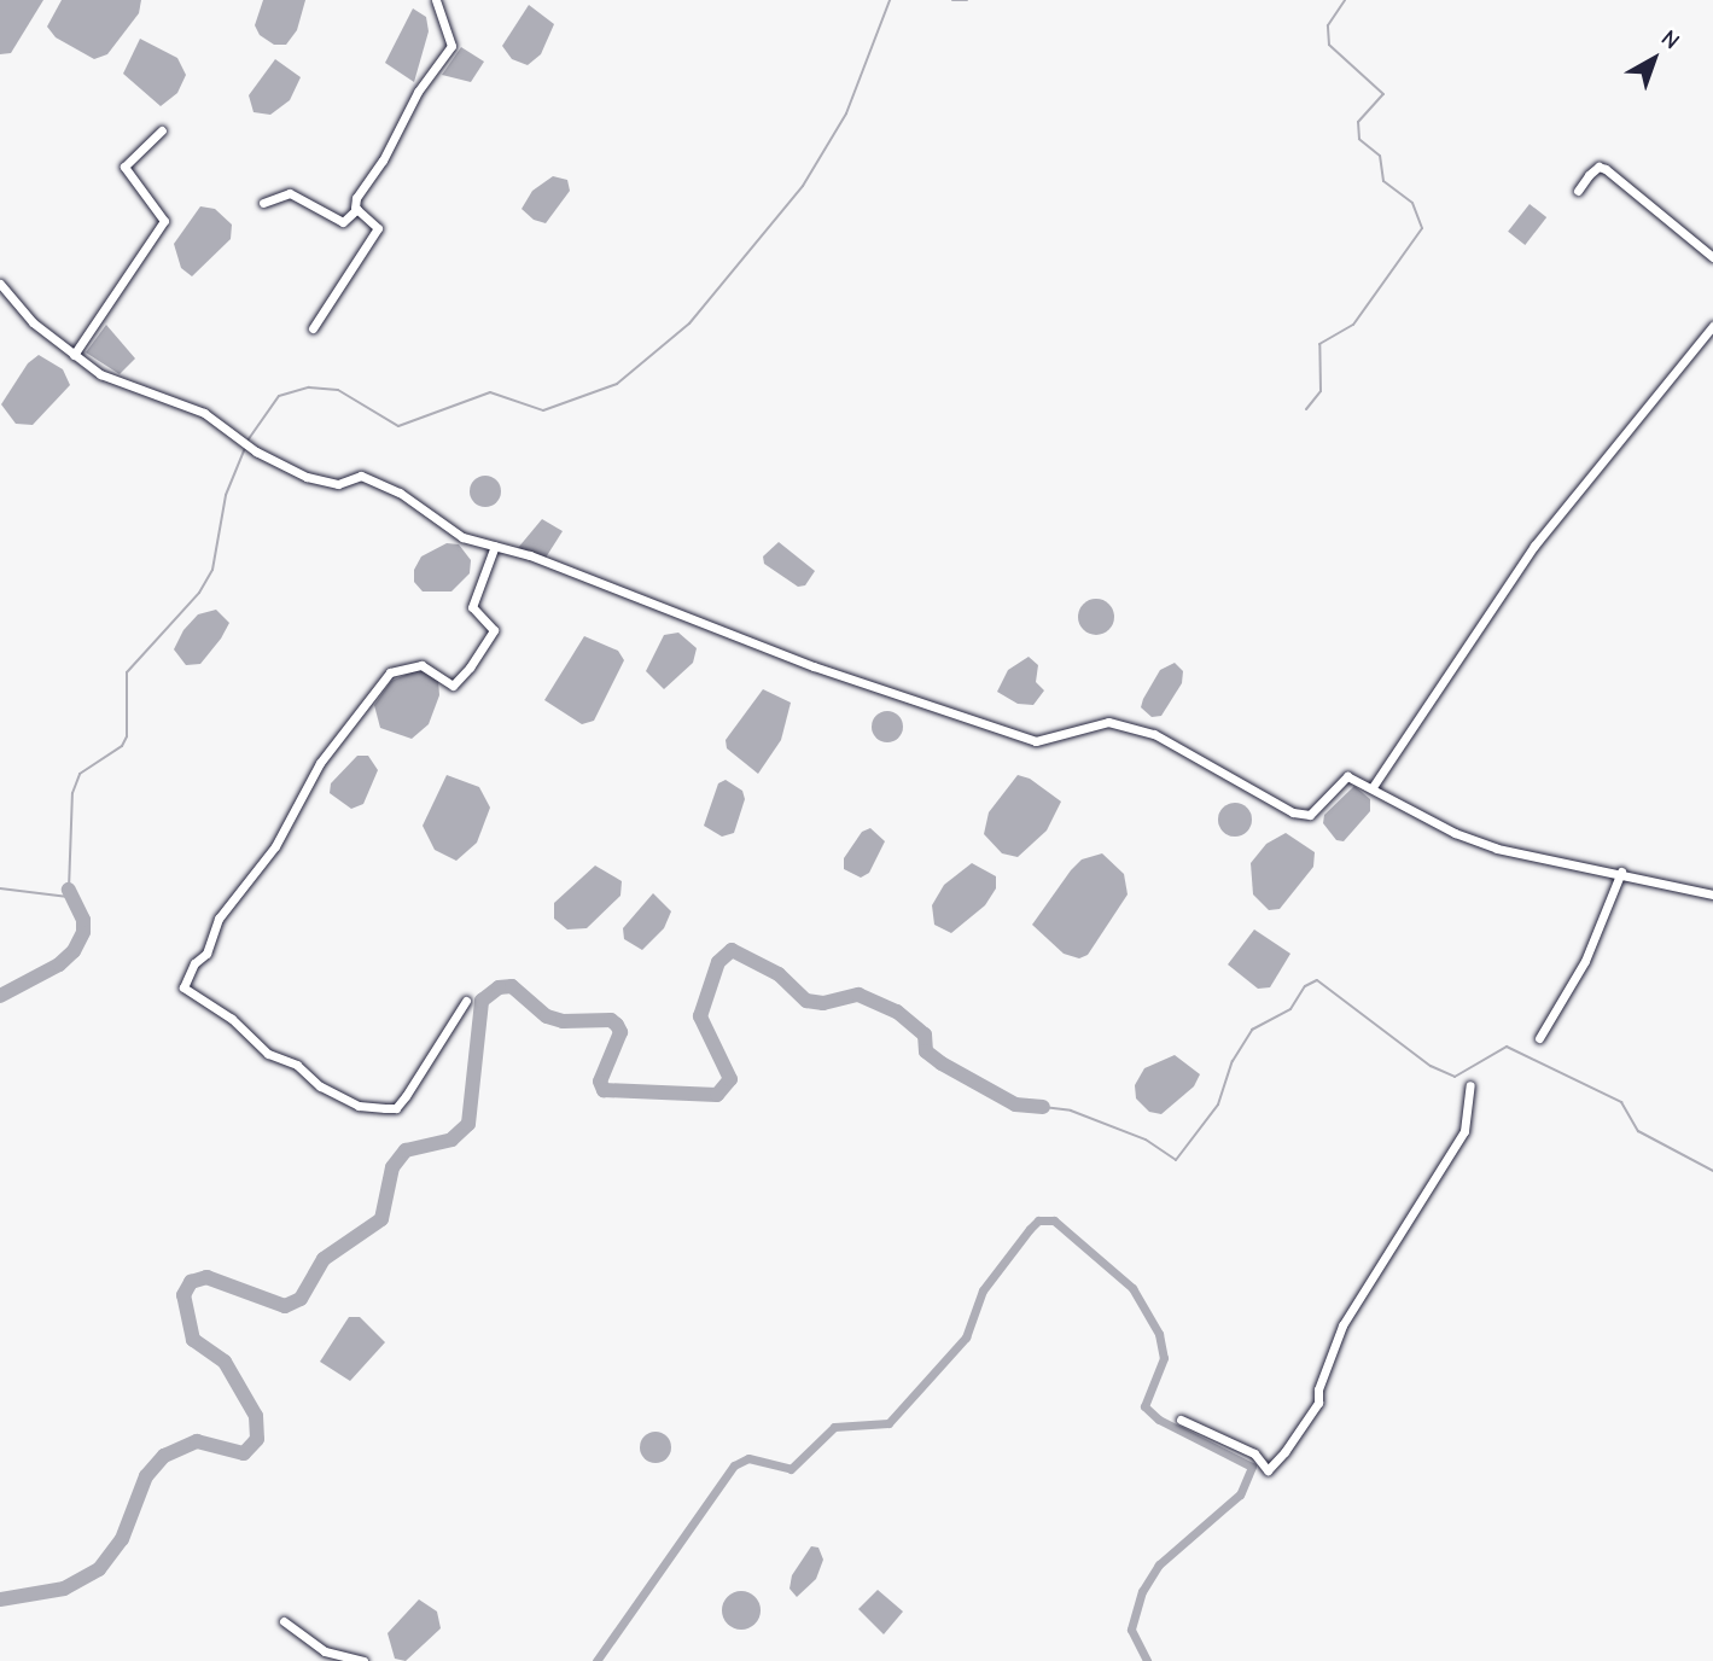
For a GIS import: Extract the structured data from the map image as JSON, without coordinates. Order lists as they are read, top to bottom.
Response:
{
  "north": "top right"
}
